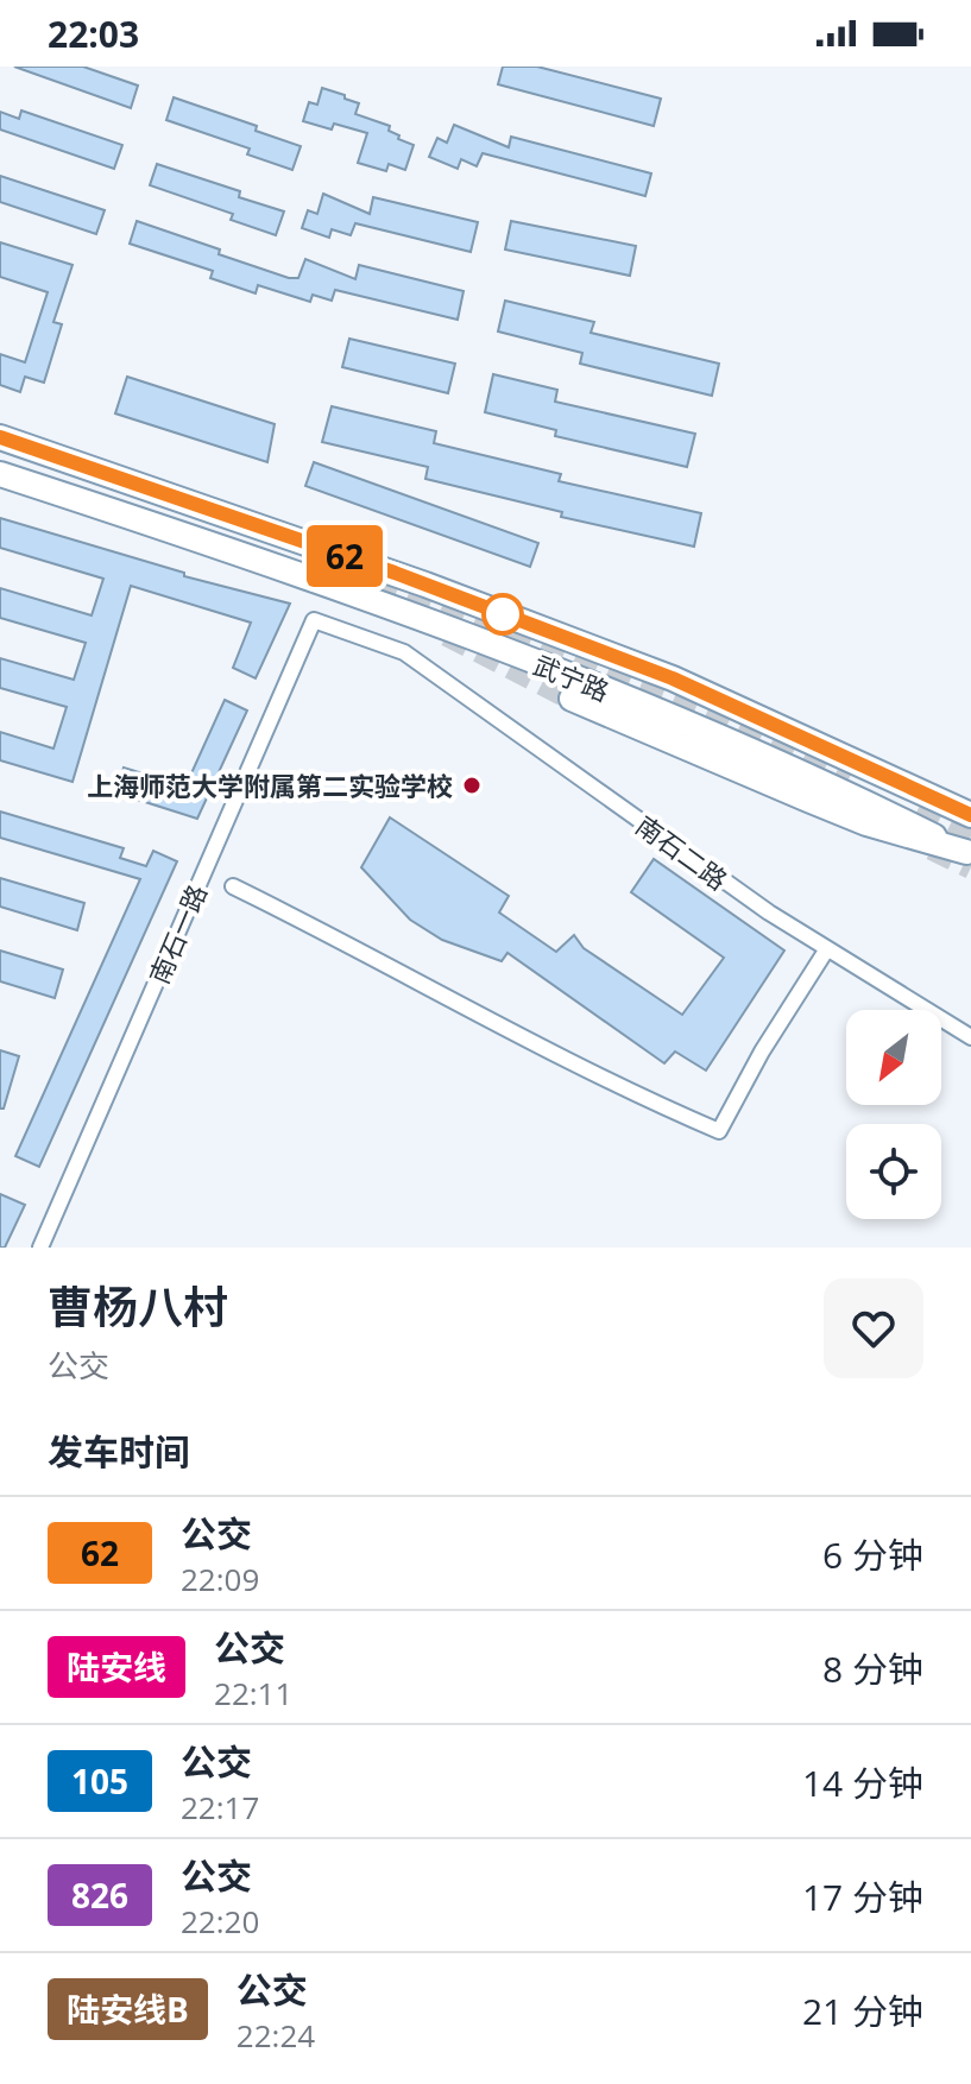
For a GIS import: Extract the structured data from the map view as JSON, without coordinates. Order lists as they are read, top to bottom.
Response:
{
  "streets": {
    "main road": ["武宁路"],
    "street": ["南石二路", "南石一路"]
  },
  "crossings": [
    ["南石二路", "南石一路"]
  ],
  "places": ["上海师范大学附属第二实验学校"],
  "lines": ["bus line 62"],
  "north": "bottom left",
  "page": {
    "status": "22:03",
    "on_map": "62",
    "heading": [
      ["曹杨八村", "公交"],
      "发车时间"
    ],
    "list": [
      {
        "mark": "62",
        "name": "公交",
        "note": "22:09",
        "value": "6 分钟"
      },
      {
        "mark": "陆安线",
        "name": "公交",
        "note": "22:11",
        "value": "8 分钟"
      },
      {
        "mark": "105",
        "name": "公交",
        "note": "22:17",
        "value": "14 分钟"
      },
      {
        "mark": "826",
        "name": "公交",
        "note": "22:20",
        "value": "17 分钟"
      },
      {
        "mark": "陆安线B",
        "name": "公交",
        "note": "22:24",
        "value": "21 分钟"
      }
    ]
  }
}
